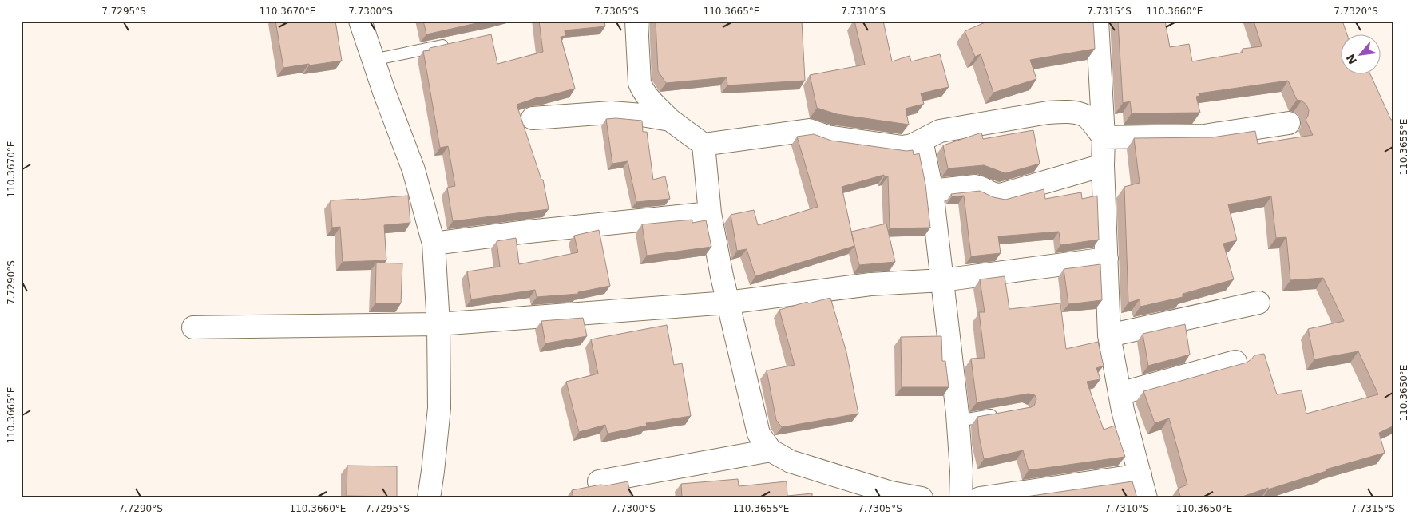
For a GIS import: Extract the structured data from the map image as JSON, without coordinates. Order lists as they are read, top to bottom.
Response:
{
  "north": "bottom left",
  "coordinates": [
    "7.7295°S",
    "110.3670°E",
    "7.7300°S",
    "7.7305°S",
    "110.3665°E",
    "7.7310°S",
    "7.7315°S",
    "110.3660°E",
    "7.7320°S",
    "110.3655°E",
    "7.7290°S",
    "110.3650°E"
  ]
}
